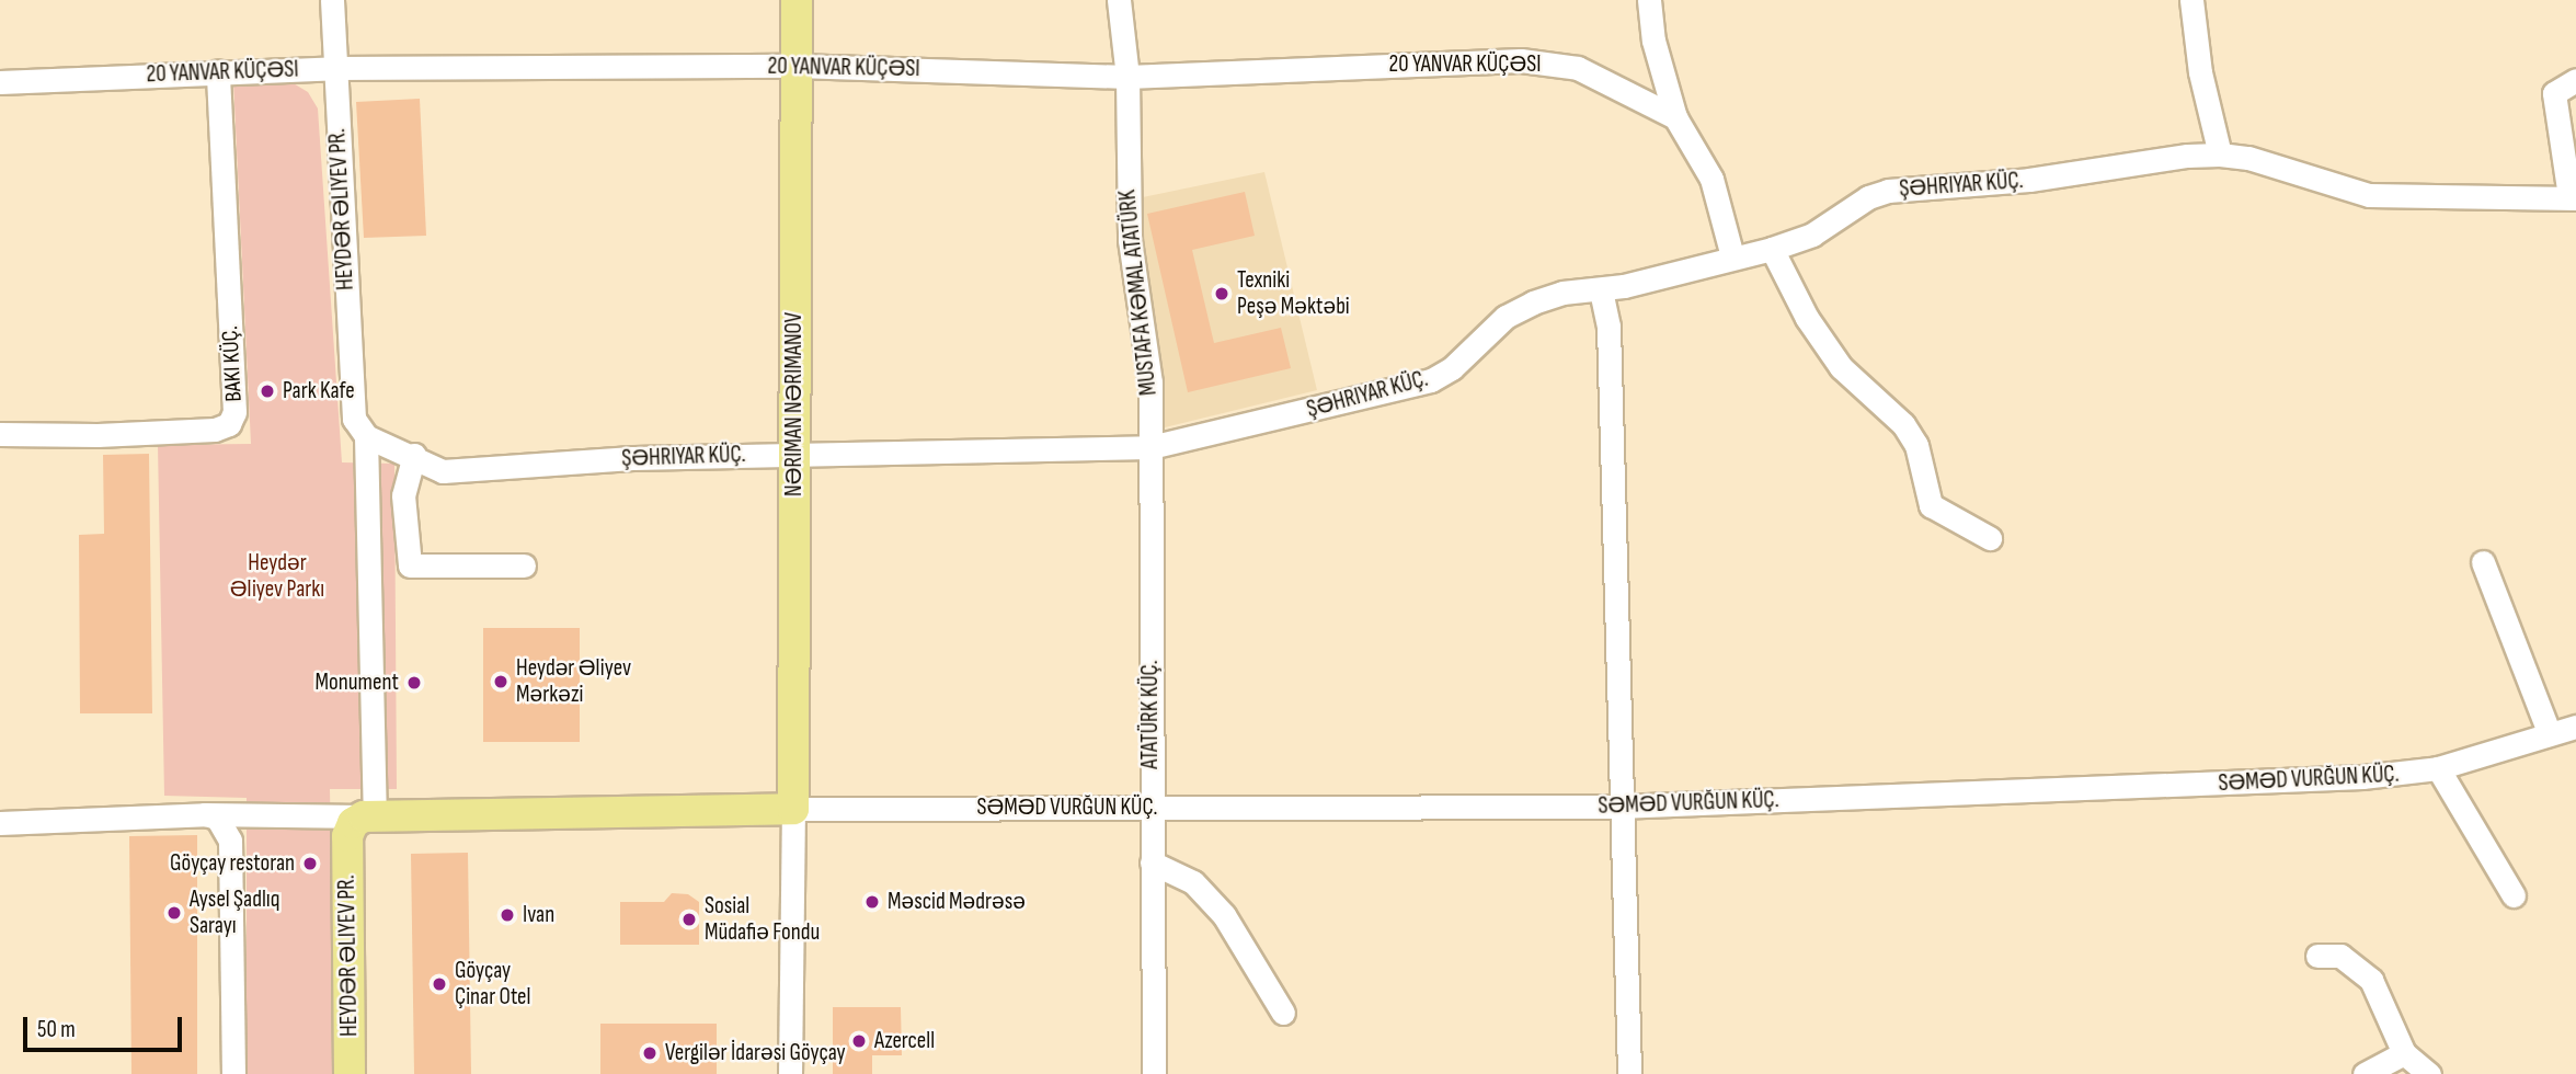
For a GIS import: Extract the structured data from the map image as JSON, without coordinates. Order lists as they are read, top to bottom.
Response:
{
  "streets": {
    "main road": ["HEYDƏR ƏLIYEV PR.", "NƏRIMAN NƏRIMANOV"],
    "street": [
      "20 YANVAR KÜÇƏSI",
      "ŞƏHRIYAR KÜÇ.",
      "MUSTAFA KƏMAL ATATÜRK",
      "ATATÜRK KÜÇ.",
      "SƏMƏD VURĞUN KÜÇ."
    ]
  },
  "crossings": [
    ["20 YANVAR KÜÇƏSI", "HEYDƏR ƏLIYEV PR."],
    ["20 YANVAR KÜÇƏSI", "MUSTAFA KƏMAL ATATÜRK"],
    ["20 YANVAR KÜÇƏSI", "NƏRIMAN NƏRIMANOV"],
    ["ŞƏHRIYAR KÜÇ.", "HEYDƏR ƏLIYEV PR."],
    ["ŞƏHRIYAR KÜÇ.", "MUSTAFA KƏMAL ATATÜRK"],
    ["ŞƏHRIYAR KÜÇ.", "NƏRIMAN NƏRIMANOV"],
    ["ŞƏHRIYAR KÜÇ.", "ATATÜRK KÜÇ."],
    ["MUSTAFA KƏMAL ATATÜRK", "ATATÜRK KÜÇ."],
    ["NƏRIMAN NƏRIMANOV", "SƏMƏD VURĞUN KÜÇ."],
    ["ATATÜRK KÜÇ.", "SƏMƏD VURĞUN KÜÇ."]
  ],
  "parks": ["Heydər Əliyev Parkı"],
  "places": [
    "Texniki Peşə Məktəbi",
    "Park Kafe",
    "Heydər Əliyev Mərkəzi",
    "Monument",
    "Göyçay restoran",
    "Məscid Mədrəsə",
    "Aysel Şadlıq Sarayı",
    "Ivan",
    "Sosial Müdafiə Fondu",
    "Göyçay Çinar Otel",
    "Azercell",
    "Vergilər İdarəsi Göyçay"
  ],
  "scale_bar": "50 m"
}
